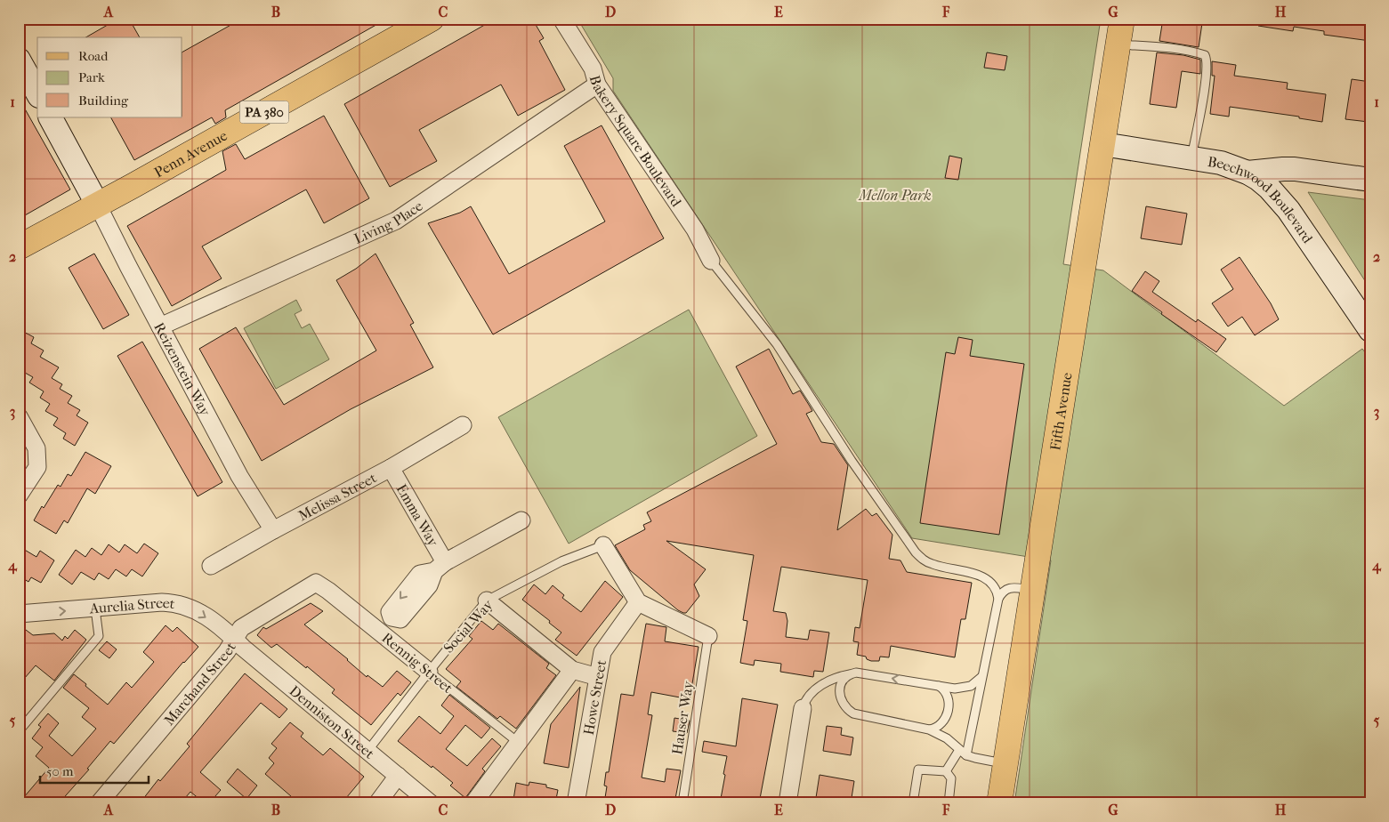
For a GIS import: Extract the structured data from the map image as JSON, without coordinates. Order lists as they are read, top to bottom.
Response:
{
  "streets": {
    "main road": [
      "PA 380",
      "Penn Avenue",
      "Beechwood Boulevard",
      "Fifth Avenue"
    ],
    "street": [
      "Bakery Square Boulevard",
      "Living Place",
      "Reizenstein Way",
      "Melissa Street",
      "Emma Way",
      "Aurelia Street",
      "Rennig Street",
      "Marchand Street",
      "Howe Street",
      "Denniston Street"
    ],
    "lane": ["Social Way", "Hauser Way"]
  },
  "crossings": [
    ["Bakery Square Boulevard", "Living Place"],
    ["Penn Avenue", "Reizenstein Way"],
    ["Beechwood Boulevard", "Fifth Avenue"],
    ["Living Place", "Reizenstein Way"],
    ["Reizenstein Way", "Melissa Street"],
    ["Melissa Street", "Emma Way"],
    ["Aurelia Street", "Marchand Street"],
    ["Aurelia Street", "Denniston Street"],
    ["Social Way", "Rennig Street"],
    ["Social Way", "Denniston Street"],
    ["Rennig Street", "Marchand Street"],
    ["Marchand Street", "Denniston Street"]
  ],
  "one_way": ["Aurelia Street"],
  "parks": ["Mellon Park"],
  "legend": ["Road", "Park", "Building"],
  "scale_bar": "50 m",
  "grid": {
    "columns": [
      "A",
      "B",
      "C",
      "D",
      "E",
      "F",
      "G",
      "H"
    ],
    "rows": [
      "1",
      "2",
      "3",
      "4",
      "5"
    ]
  }
}
